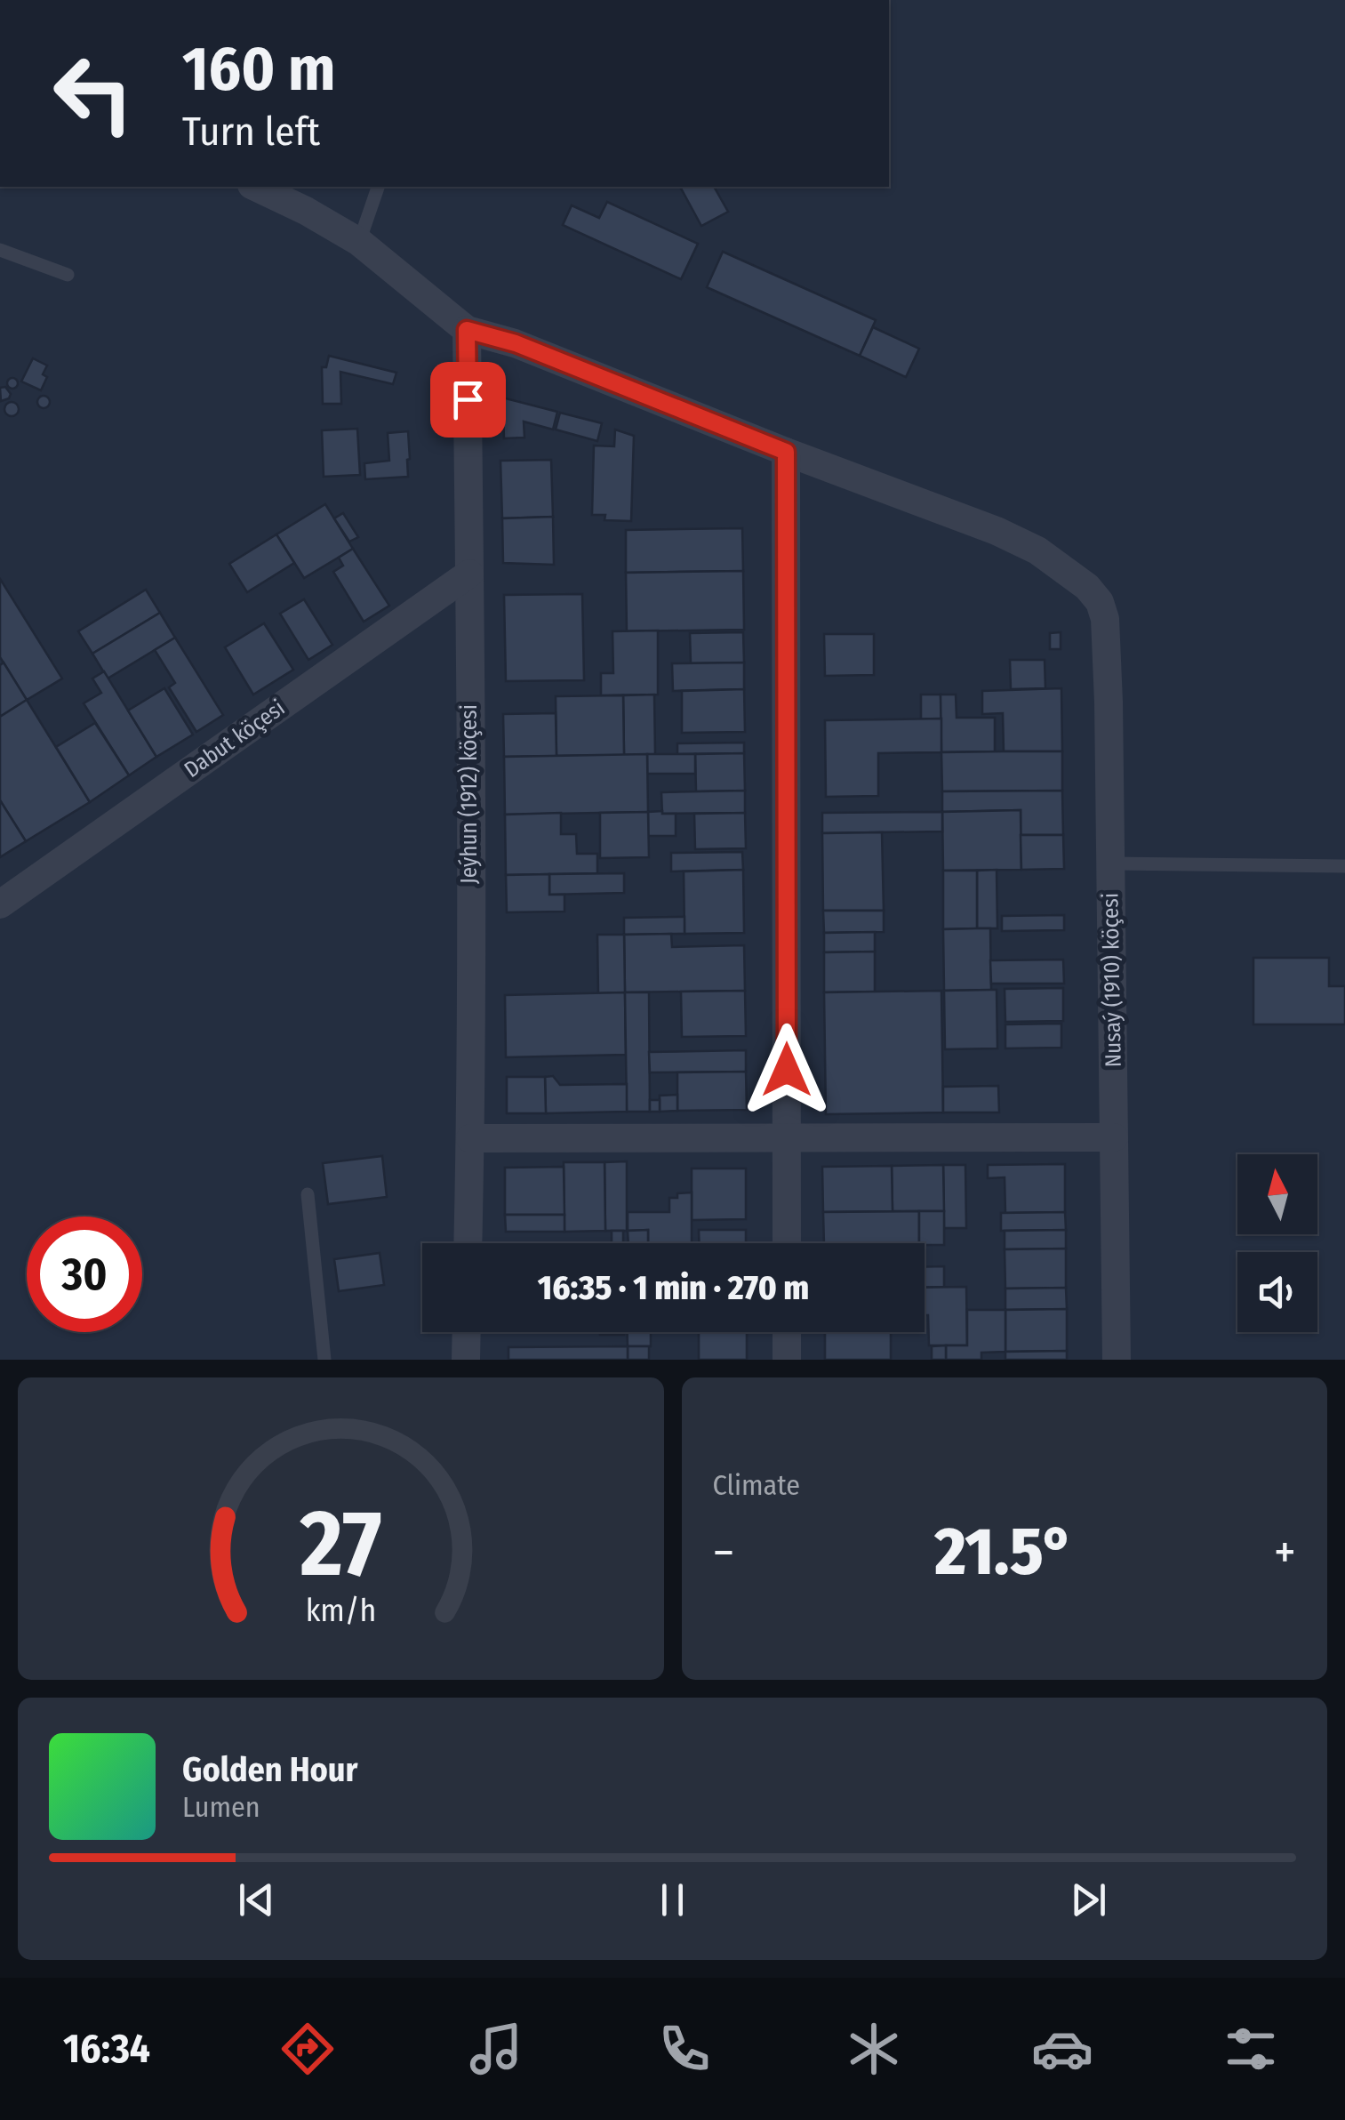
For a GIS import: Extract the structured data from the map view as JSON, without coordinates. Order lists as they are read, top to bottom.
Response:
{
  "streets": {
    "street": ["Dabut köçesi", "Jeýhun (1912) köçesi", "Nusaý (1910) köçesi"]
  },
  "crossings": [
    ["Dabut köçesi", "Jeýhun (1912) köçesi"]
  ],
  "north": "top",
  "page": {
    "turn": ["160 m", "Turn left"],
    "limit": "30",
    "trip": "16:35 · 1 min · 270 m",
    "tile": "Climate",
    "heat": ["−", "21.5°", "+"],
    "song": ["Golden Hour", "Lumen"],
    "tabs": "16:34",
    "gauge": ["27", "km/h"]
  }
}
